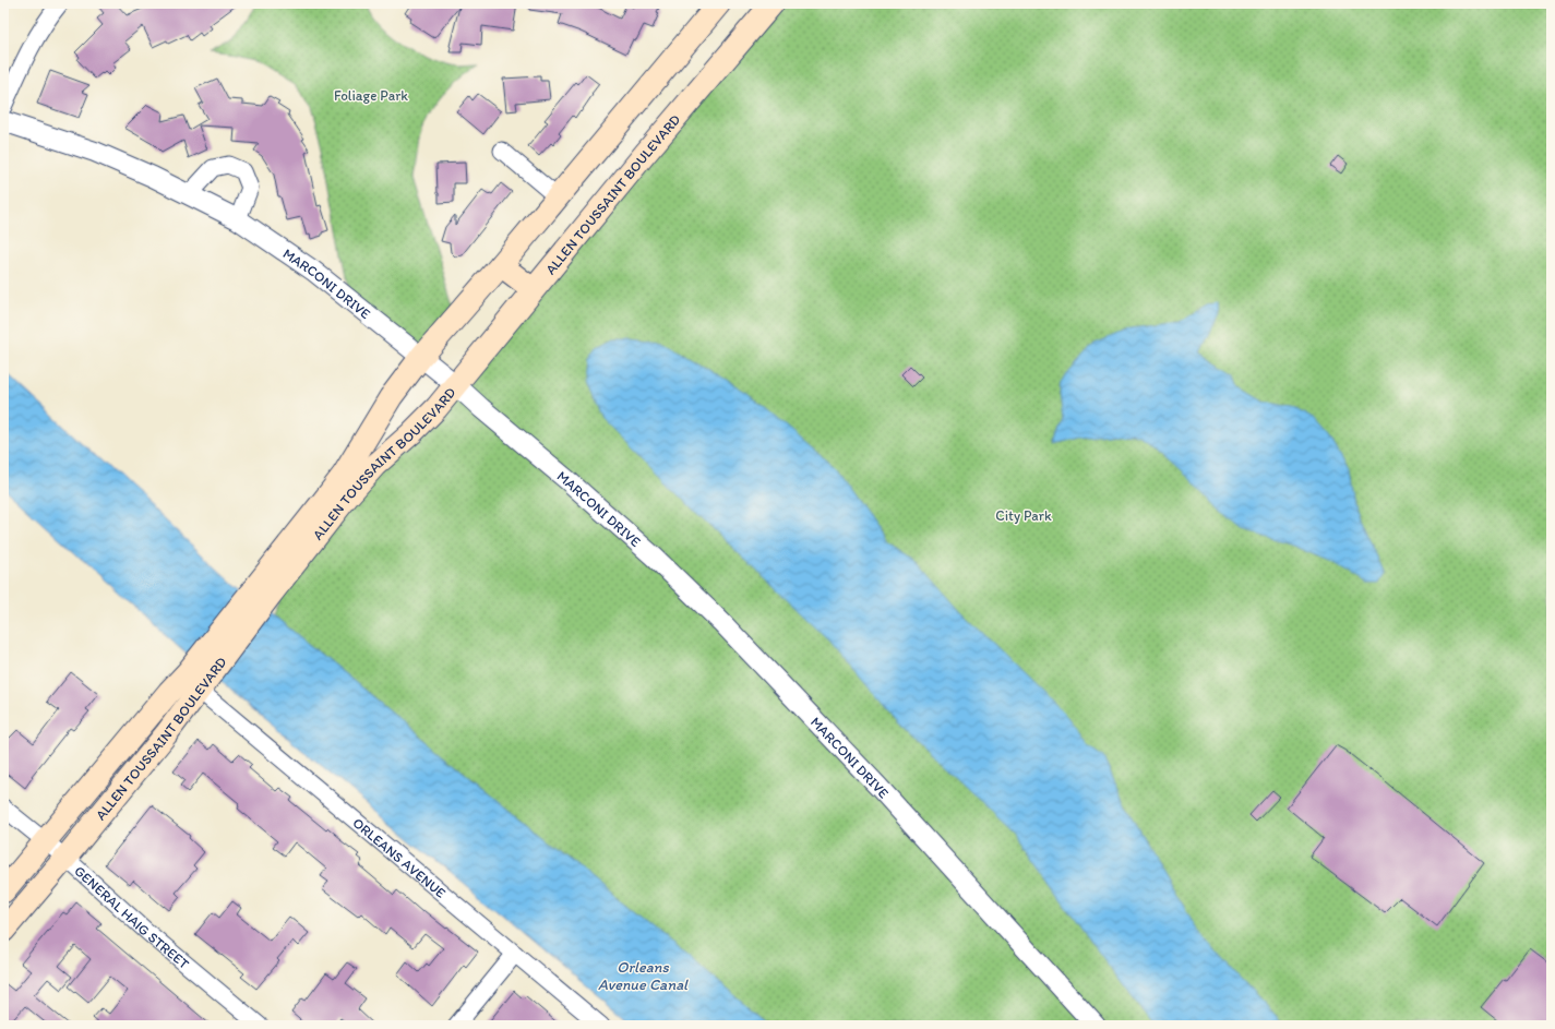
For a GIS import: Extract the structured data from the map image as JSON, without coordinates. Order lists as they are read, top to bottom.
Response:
{
  "streets": {
    "main road": ["ALLEN TOUSSAINT BOULEVARD"],
    "street": ["MARCONI DRIVE", "ORLEANS AVENUE", "GENERAL HAIG STREET"]
  },
  "crossings": [
    ["ALLEN TOUSSAINT BOULEVARD", "MARCONI DRIVE"],
    ["ALLEN TOUSSAINT BOULEVARD", "ORLEANS AVENUE"],
    ["ALLEN TOUSSAINT BOULEVARD", "GENERAL HAIG STREET"]
  ],
  "water": ["Orleans Avenue Canal"],
  "parks": ["Foliage Park", "City Park"]
}
